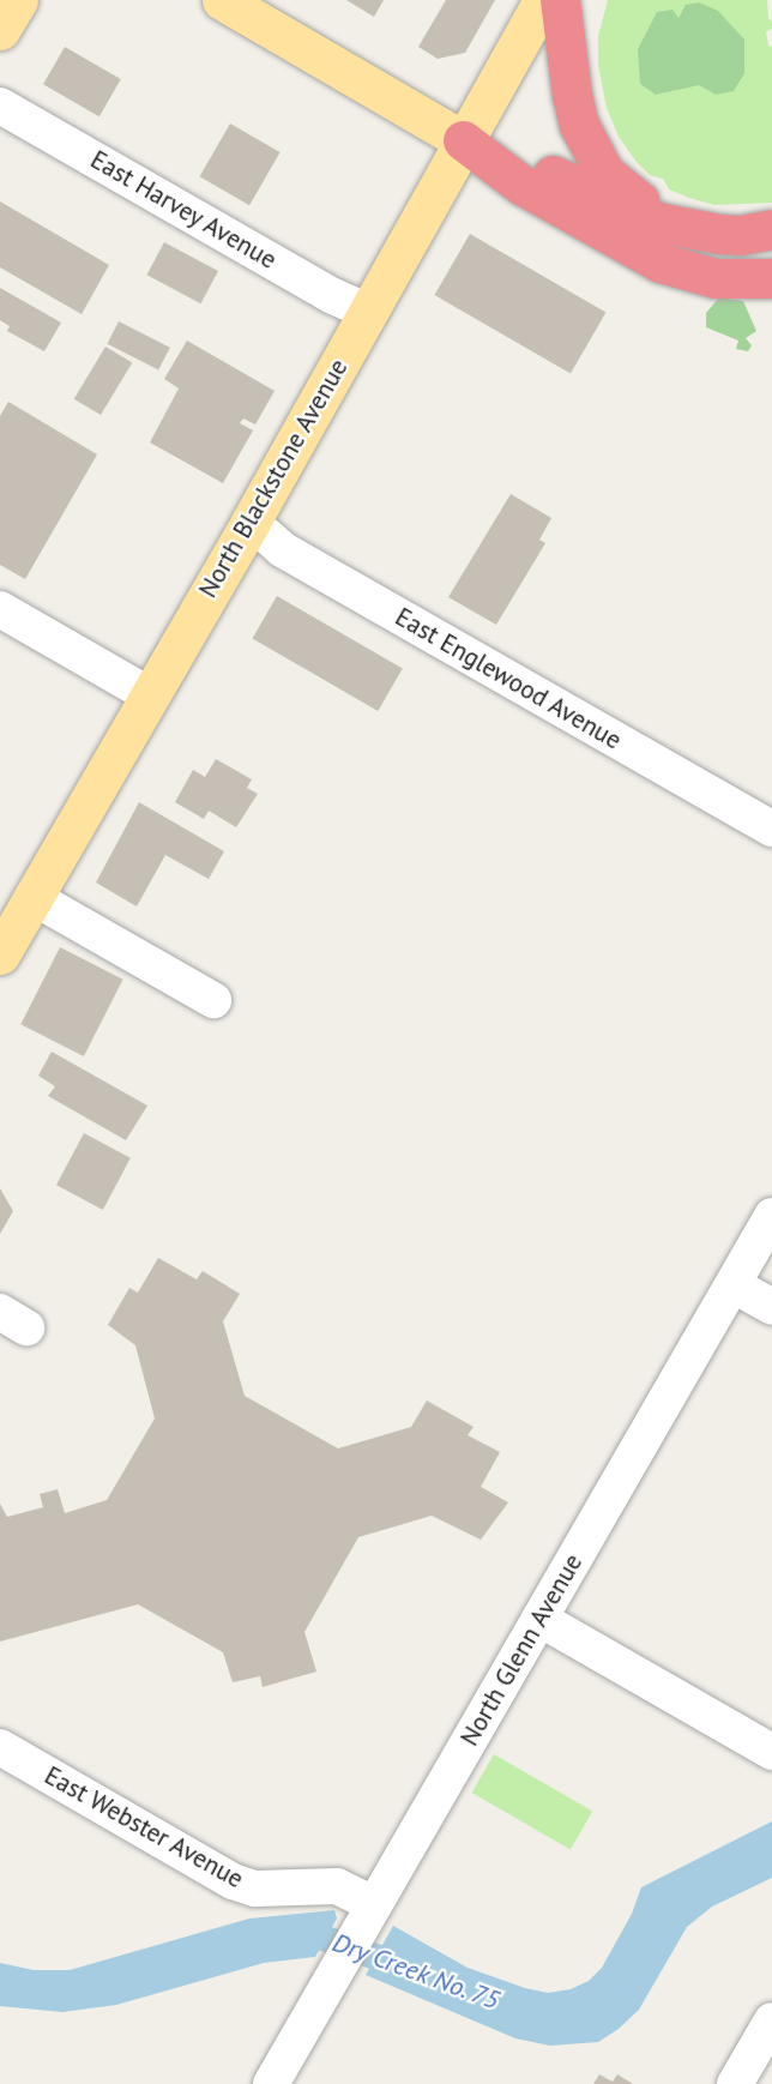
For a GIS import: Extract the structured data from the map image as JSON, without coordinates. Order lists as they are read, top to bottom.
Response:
{
  "streets": {
    "main road": ["North Blackstone Avenue"],
    "street": [
      "East Harvey Avenue",
      "East Englewood Avenue",
      "North Glenn Avenue",
      "East Webster Avenue"
    ]
  },
  "crossings": [
    ["East Harvey Avenue", "North Blackstone Avenue"],
    ["North Blackstone Avenue", "East Englewood Avenue"],
    ["North Glenn Avenue", "East Webster Avenue"]
  ],
  "water": ["Dry Creek No. 75"]
}
